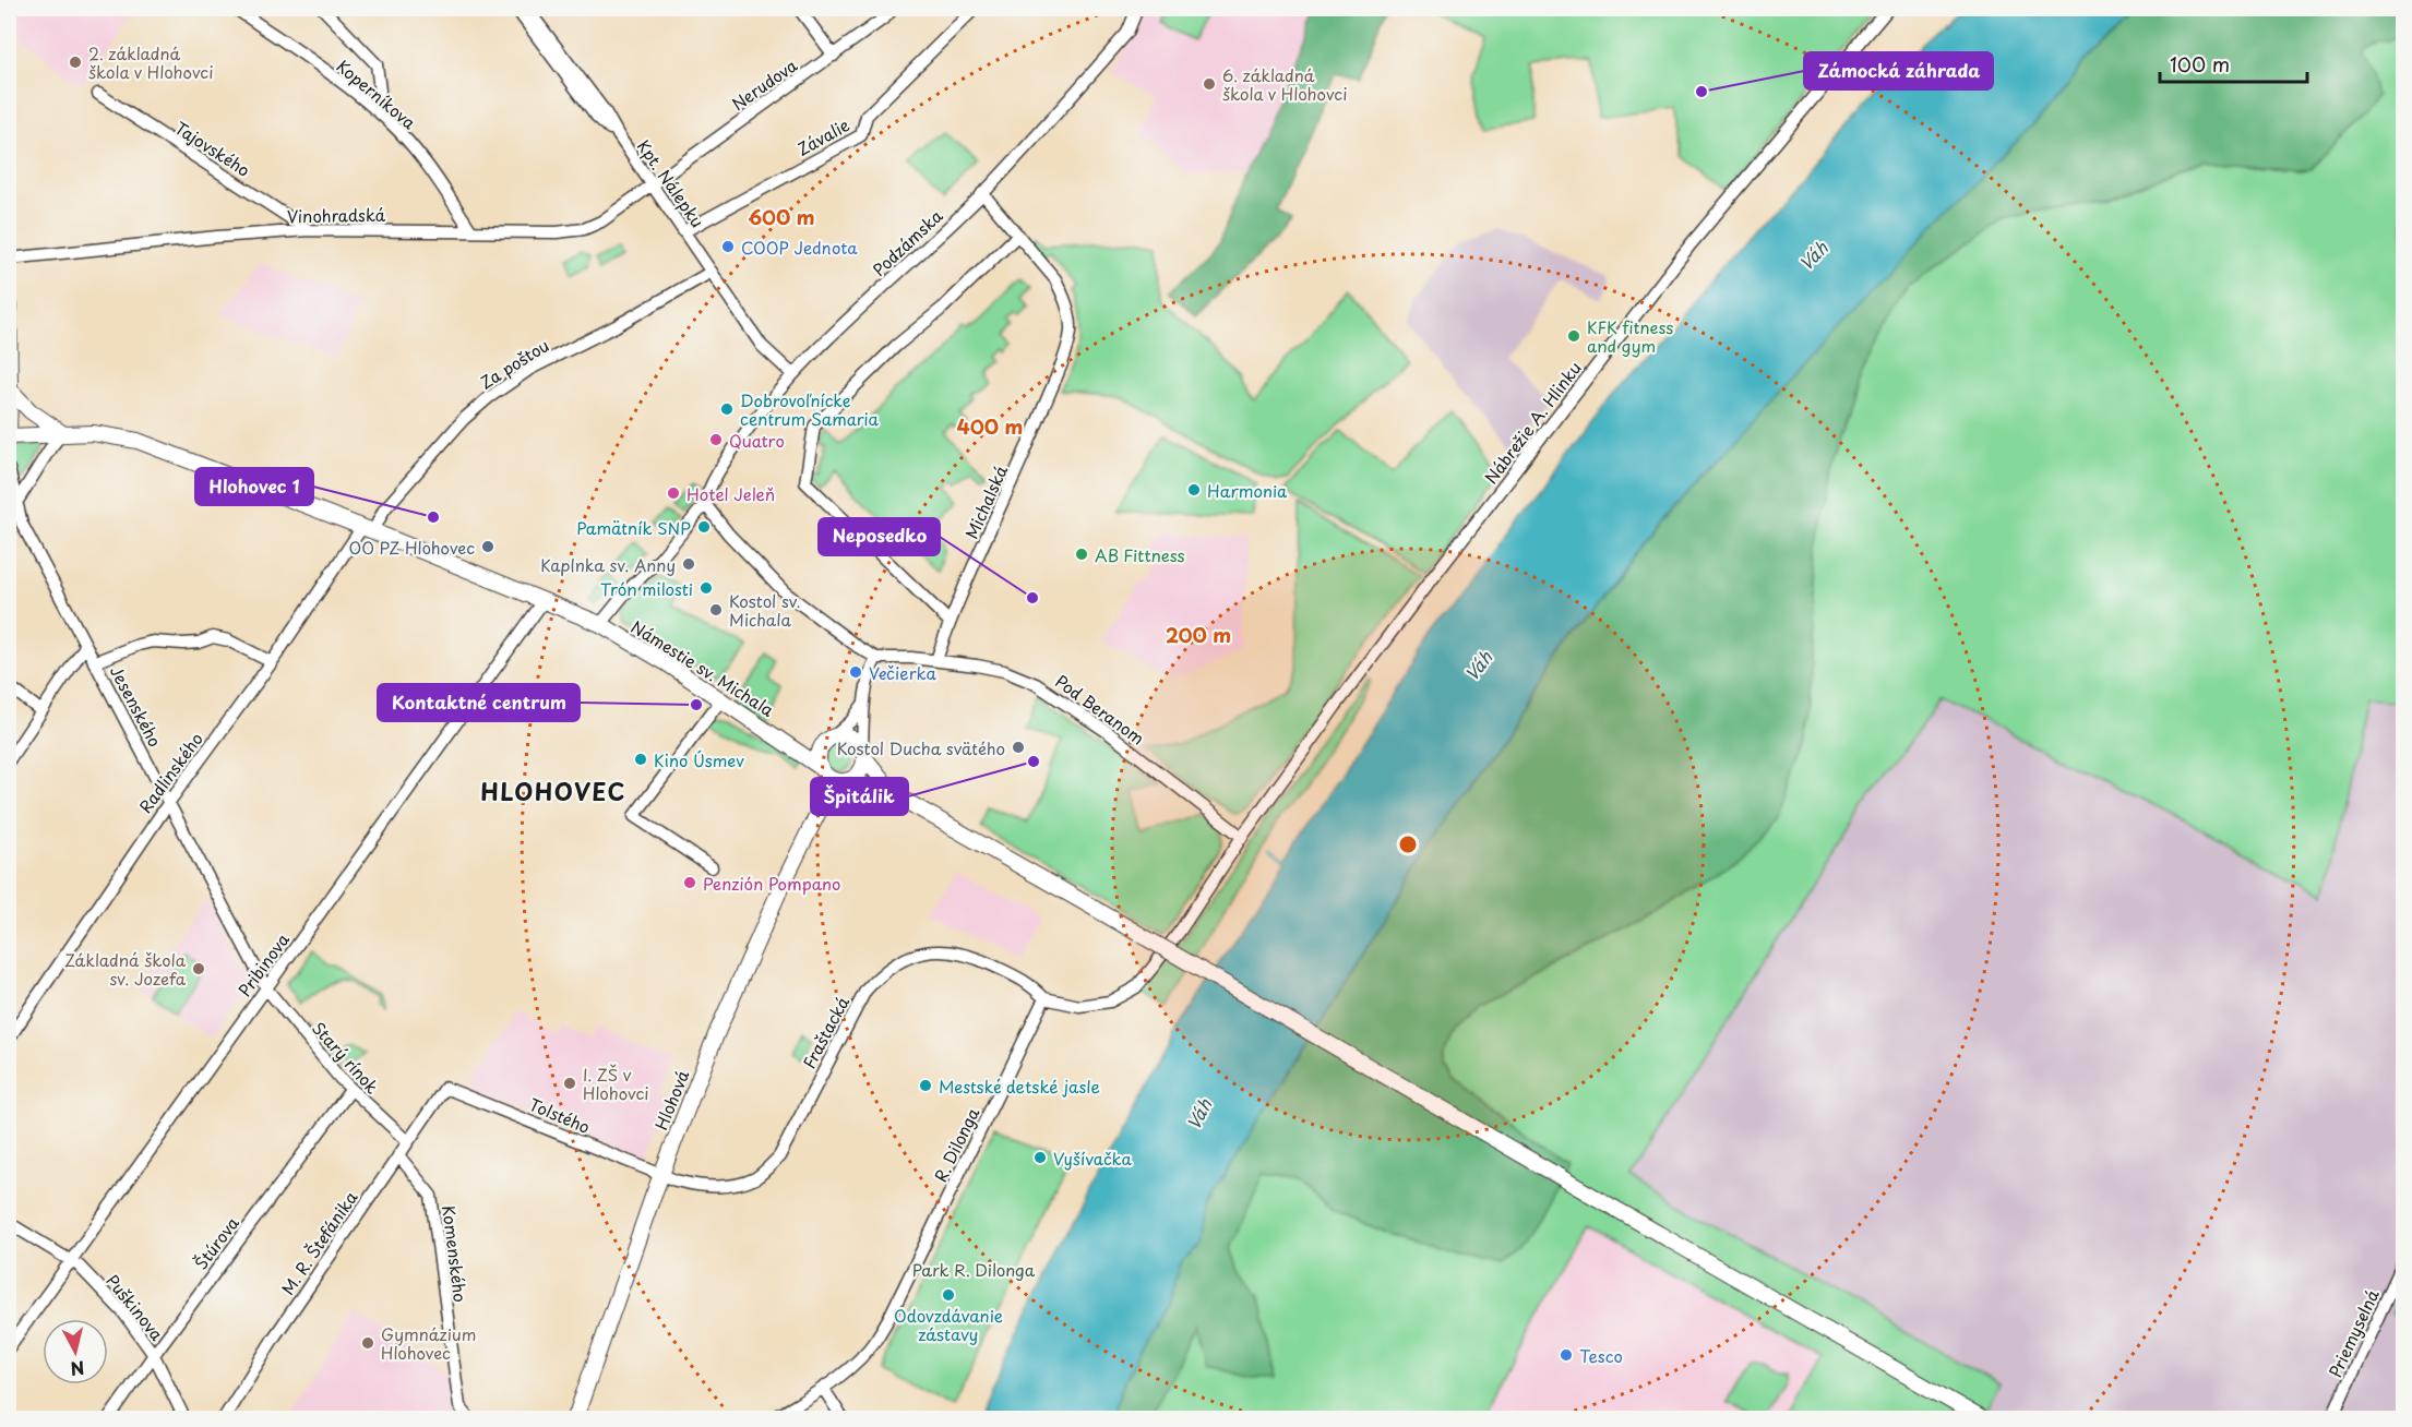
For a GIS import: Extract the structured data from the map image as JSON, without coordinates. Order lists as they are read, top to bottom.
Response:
{
  "streets": {
    "main road": ["Námestie sv. Michala", "Hlohová"],
    "street": [
      "Nerudova",
      "Koperníkova",
      "Závalie",
      "Tajovského",
      "Kpt. Nálepku",
      "Vinohradská",
      "Podzámska",
      "Za poštou",
      "Nábrežie A. Hlinku",
      "Michalská",
      "Jesenského",
      "Pod Beranom",
      "Radlinského",
      "Pribinova",
      "Fraštacká",
      "Starý rínok",
      "Tolstého",
      "R. Dilonga",
      "Štúrova",
      "M. R. Štefánika",
      "Komenského",
      "Puškinova",
      "Priemyselná"
    ]
  },
  "crossings": [
    ["Nerudova", "Kpt. Nálepku"],
    ["Nerudova", "Vinohradská"],
    ["Koperníkova", "Vinohradská"],
    ["Závalie", "Kpt. Nálepku"],
    ["Tajovského", "Vinohradská"],
    ["Kpt. Nálepku", "Vinohradská"],
    ["Kpt. Nálepku", "Podzámska"],
    ["Kpt. Nálepku", "Za poštou"],
    ["Podzámska", "Michalská"],
    ["Podzámska", "Námestie sv. Michala"],
    ["Za poštou", "Námestie sv. Michala"],
    ["Za poštou", "Radlinského"],
    ["Nábrežie A. Hlinku", "Pod Beranom"],
    ["Nábrežie A. Hlinku", "Fraštacká"],
    ["Nábrežie A. Hlinku", "R. Dilonga"],
    ["Michalská", "Pod Beranom"],
    ["Námestie sv. Michala", "Radlinského"],
    ["Námestie sv. Michala", "Pribinova"],
    ["Námestie sv. Michala", "Hlohová"],
    ["Jesenského", "Radlinského"],
    ["Jesenského", "Pribinova"],
    ["Jesenského", "Starý rínok"],
    ["Pribinova", "Starý rínok"],
    ["Pribinova", "Puškinova"],
    ["Fraštacká", "Hlohová"],
    ["Fraštacká", "Tolstého"],
    ["Fraštacká", "R. Dilonga"],
    ["Starý rínok", "Štúrova"],
    ["Starý rínok", "M. R. Štefánika"],
    ["Hlohová", "Tolstého"],
    ["Tolstého", "M. R. Štefánika"],
    ["Štúrova", "Puškinova"],
    ["M. R. Štefánika", "Komenského"]
  ],
  "districts": ["HLOHOVEC"],
  "water": ["Váh"],
  "parks": ["Park R. Dilonga"],
  "places": [
    "2. základná škola v Hlohovci",
    "6. základná škola v Hlohovci",
    "Zámocká záhrada",
    "COOP Jednota",
    "KFK fitness and gym",
    "Dobrovoľnícke centrum Samaria",
    "Quatro",
    "Harmonia",
    "Hotel Jeleň",
    "Hlohovec 1",
    "Pamätník SNP",
    "OO PZ Hlohovec",
    "AB Fittness",
    "Kaplnka sv. Anny",
    "Trón milosti",
    "Neposedko",
    "Kostol sv. Michala",
    "Večierka",
    "Kontaktné centrum",
    "Kostol Ducha svätého",
    "Kino Úsmev",
    "Špitálik",
    "Penzión Pompano",
    "Základná škola sv. Jozefa",
    "I. ZŠ v Hlohovci",
    "Mestské detské jasle",
    "Vyšívačka",
    "Odovzdávanie zástavy",
    "Gymnázium Hlohovec",
    "Tesco"
  ],
  "scale_bar": "100 m",
  "north": "bottom",
  "rings": ["600 m", "400 m", "200 m"]
}
